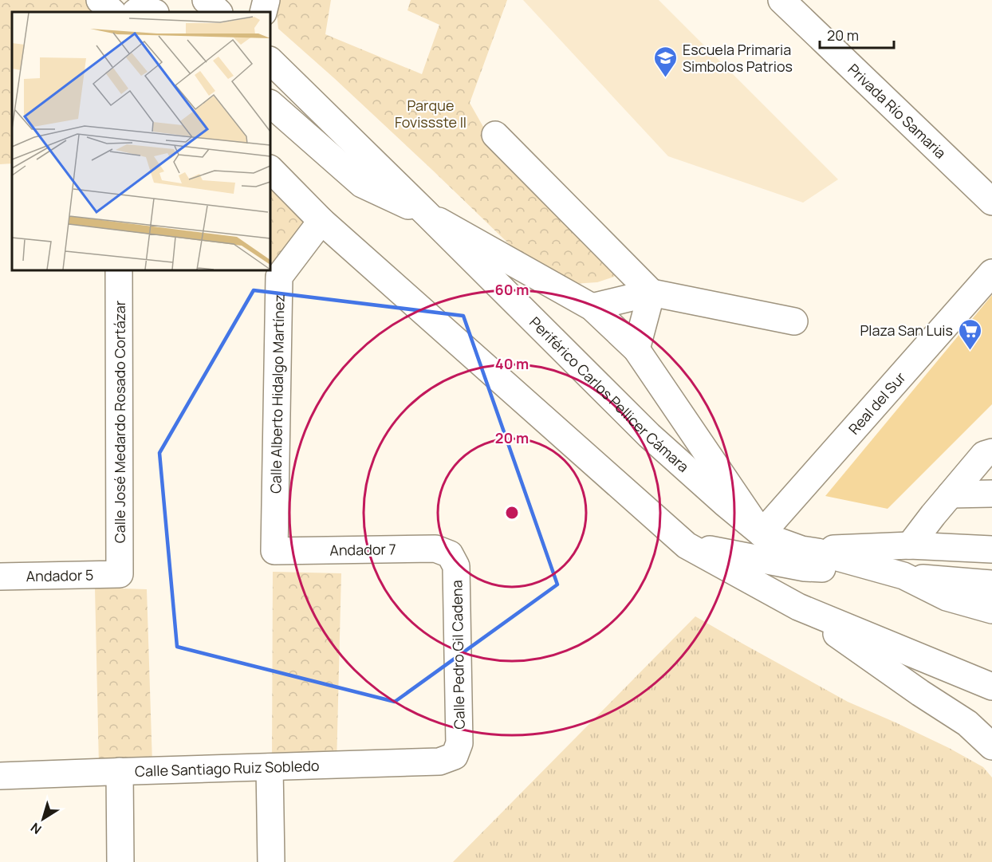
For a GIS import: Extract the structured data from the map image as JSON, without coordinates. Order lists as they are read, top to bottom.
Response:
{
  "streets": {
    "street": [
      "Privada Río Samaria",
      "Calle Alberto Hidalgo Martínez",
      "Periférico Carlos Pellicer Cámara",
      "Real del Sur",
      "Calle José Medardo Rosado Cortázar",
      "Andador 7",
      "Andador 5",
      "Calle Pedro Gil Cadena",
      "Calle Santiago Ruiz Sobledo"
    ]
  },
  "crossings": [
    ["Calle Alberto Hidalgo Martínez", "Andador 7"],
    ["Periférico Carlos Pellicer Cámara", "Real del Sur"],
    ["Calle José Medardo Rosado Cortázar", "Andador 5"],
    ["Andador 7", "Calle Pedro Gil Cadena"],
    ["Calle Pedro Gil Cadena", "Calle Santiago Ruiz Sobledo"]
  ],
  "parks": ["Parque Fovissste II"],
  "places": {
    "school or university": ["Escuela Primaria Simbolos Patrios"],
    "supermarket": ["Plaza San Luis"]
  },
  "scale_bar": "20 m",
  "north": "bottom left",
  "rings": ["60 m", "40 m", "20 m"]
}
